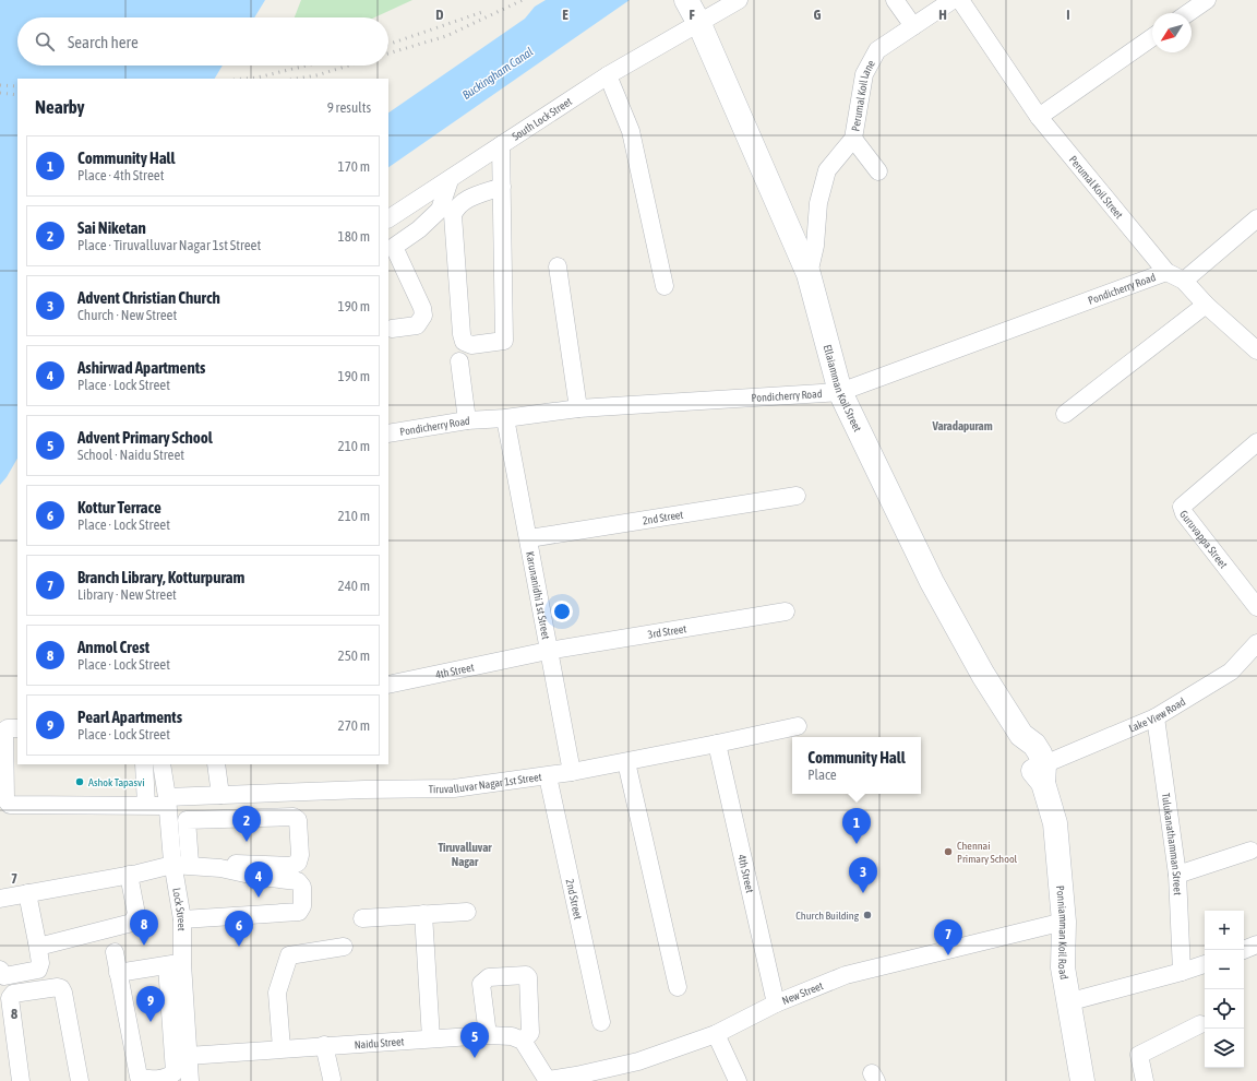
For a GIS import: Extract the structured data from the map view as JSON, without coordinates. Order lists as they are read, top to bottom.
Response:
{
  "streets": {
    "street": [
      "Perumal Koil Lane",
      "South Lock Street",
      "Perumal Koil Street",
      "Pondicherry Road",
      "Ellaiamman Koil Street",
      "2nd Street",
      "Guruvappa Street",
      "Karunanidhi 1st Street",
      "3rd Street",
      "4th Street",
      "Lake View Road",
      "Tiruvalluvar Nagar 1st Street",
      "Tulukanathamman Street",
      "Lock Street",
      "Ponniamman Koil Road",
      "New Street",
      "Naidu Street"
    ]
  },
  "crossings": [
    ["Perumal Koil Lane", "Ellaiamman Koil Street"],
    ["South Lock Street", "Ellaiamman Koil Street"],
    ["Perumal Koil Street", "Pondicherry Road"],
    ["Pondicherry Road", "Ellaiamman Koil Street"],
    ["Pondicherry Road", "Karunanidhi 1st Street"],
    ["Ellaiamman Koil Street", "Lake View Road"],
    ["Ellaiamman Koil Street", "Ponniamman Koil Road"],
    ["2nd Street", "Karunanidhi 1st Street"],
    ["2nd Street", "Tiruvalluvar Nagar 1st Street"],
    ["Karunanidhi 1st Street", "3rd Street"],
    ["Karunanidhi 1st Street", "4th Street"],
    ["Karunanidhi 1st Street", "Tiruvalluvar Nagar 1st Street"],
    ["3rd Street", "4th Street"],
    ["4th Street", "Tiruvalluvar Nagar 1st Street"],
    ["4th Street", "New Street"],
    ["Lake View Road", "Tulukanathamman Street"],
    ["Lake View Road", "Ponniamman Koil Road"],
    ["Tiruvalluvar Nagar 1st Street", "Lock Street"],
    ["Lock Street", "Naidu Street"],
    ["Ponniamman Koil Road", "New Street"]
  ],
  "districts": ["Varadapuram", "Tiruvalluvar Nagar"],
  "water": ["Buckingham Canal"],
  "places": ["Ashok Tapasvi", "Chennai Primary School", "Church Building"],
  "north": "bottom left",
  "page": {
    "search": "Search here",
    "heading": ["Nearby", "9 results"],
    "list": [
      {
        "mark": "1",
        "name": "Community Hall",
        "note": "Place · 4th Street",
        "value": "170 m"
      },
      {
        "mark": "2",
        "name": "Sai Niketan",
        "note": "Place · Tiruvalluvar Nagar 1st Street",
        "value": "180 m"
      },
      {
        "mark": "3",
        "name": "Advent Christian Church",
        "note": "Church · New Street",
        "value": "190 m"
      },
      {
        "mark": "4",
        "name": "Ashirwad Apartments",
        "note": "Place · Lock Street",
        "value": "190 m"
      },
      {
        "mark": "5",
        "name": "Advent Primary School",
        "note": "School · Naidu Street",
        "value": "210 m"
      },
      {
        "mark": "6",
        "name": "Kottur Terrace",
        "note": "Place · Lock Street",
        "value": "210 m"
      },
      {
        "mark": "7",
        "name": "Branch Library, Kotturpuram",
        "note": "Library · New Street",
        "value": "240 m"
      },
      {
        "mark": "8",
        "name": "Anmol Crest",
        "note": "Place · Lock Street",
        "value": "250 m"
      },
      {
        "mark": "9",
        "name": "Pearl Apartments",
        "note": "Place · Lock Street",
        "value": "270 m"
      }
    ],
    "popup": ["Community Hall", "Place"],
    "pins": [
      "2",
      "1",
      "3",
      "4",
      "8",
      "6",
      "7",
      "9",
      "5"
    ],
    "map_buttons": ["+", "−"]
  },
  "grid": {
    "columns": [
      "D",
      "E",
      "F",
      "G",
      "H",
      "I"
    ],
    "rows": ["7", "8"]
  }
}
